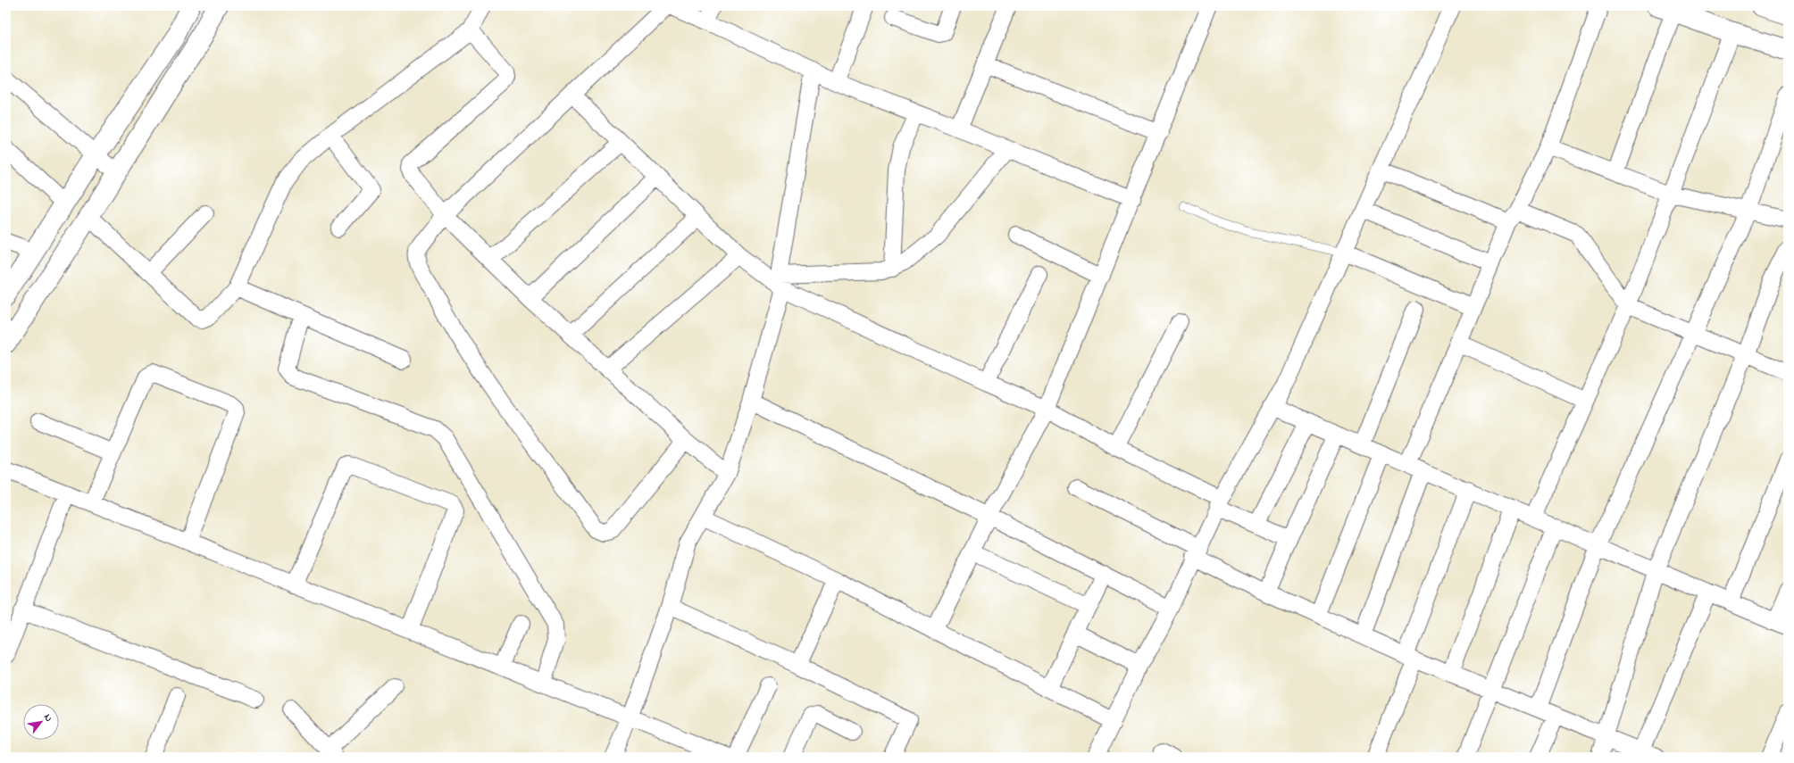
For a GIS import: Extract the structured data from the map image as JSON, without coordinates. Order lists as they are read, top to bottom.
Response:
{
  "north": "top right"
}
